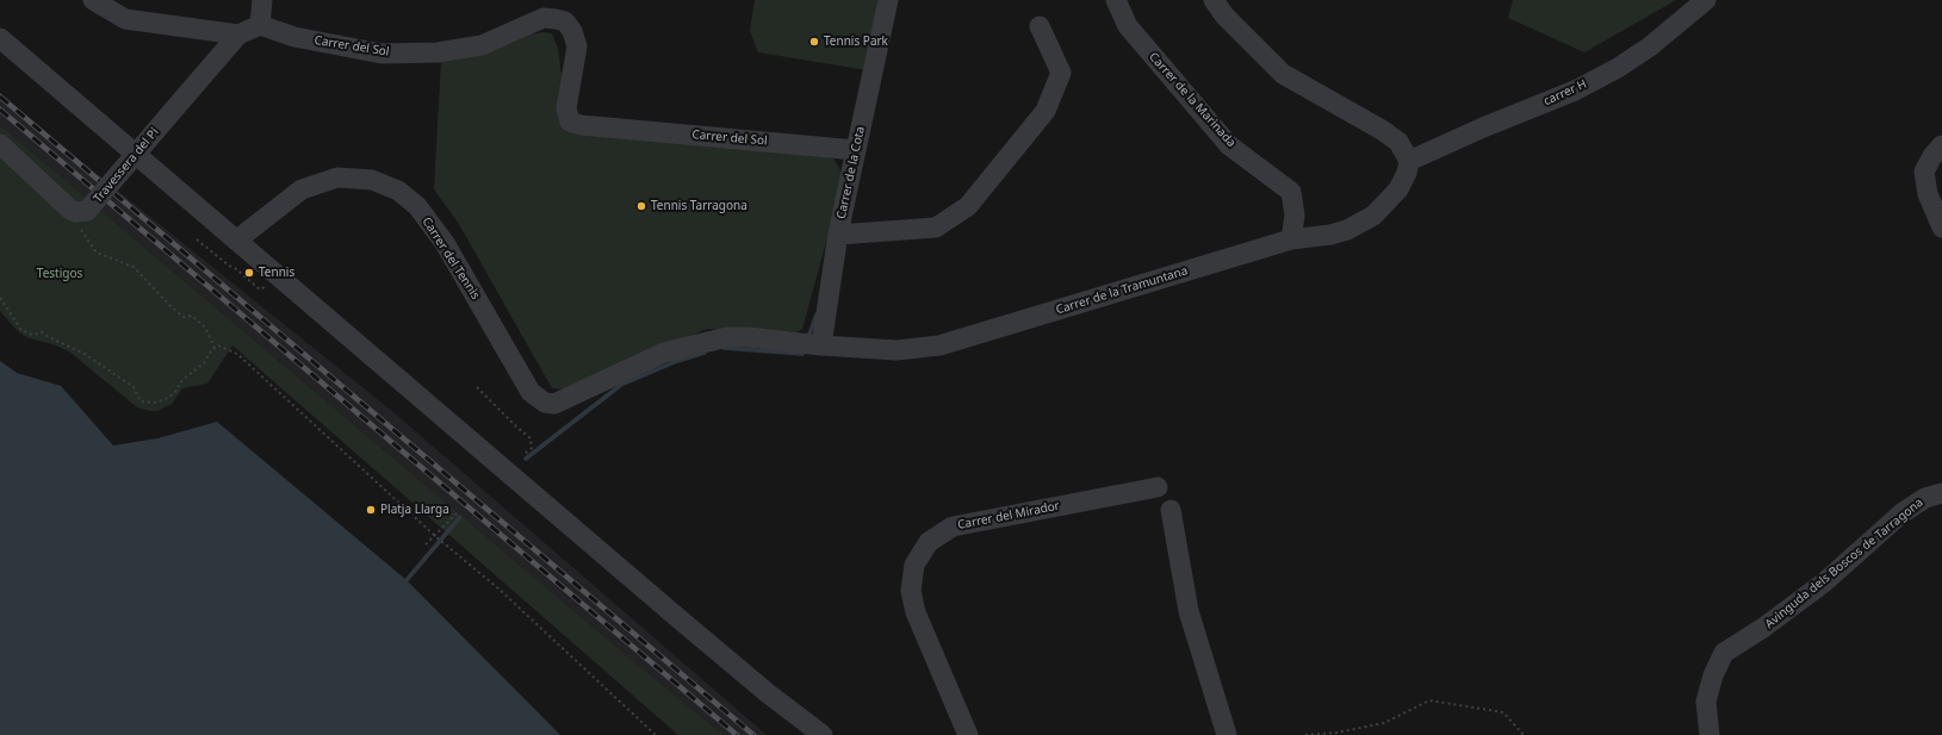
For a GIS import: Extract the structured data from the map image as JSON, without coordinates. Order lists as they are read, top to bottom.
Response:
{
  "streets": {
    "street": [
      "Carrer del Sol",
      "carrer H",
      "Carrer de la Marinada",
      "Travessera del Pi",
      "Carrer de la Cota",
      "Carrer del Tennis",
      "Carrer de la Tramuntana",
      "Carrer del Mirador",
      "Avinguda dels Boscos de Tarragona"
    ]
  },
  "crossings": [
    ["Carrer del Sol", "Carrer de la Cota"],
    ["carrer H", "Carrer de la Tramuntana"],
    ["Carrer de la Marinada", "Carrer de la Tramuntana"],
    ["Carrer de la Cota", "Carrer de la Tramuntana"],
    ["Carrer del Tennis", "Carrer de la Tramuntana"]
  ],
  "parks": ["Testigos"],
  "places": [
    "Tennis Park",
    "Tennis Tarragona",
    "Tennis",
    "Platja Llarga"
  ]
}
